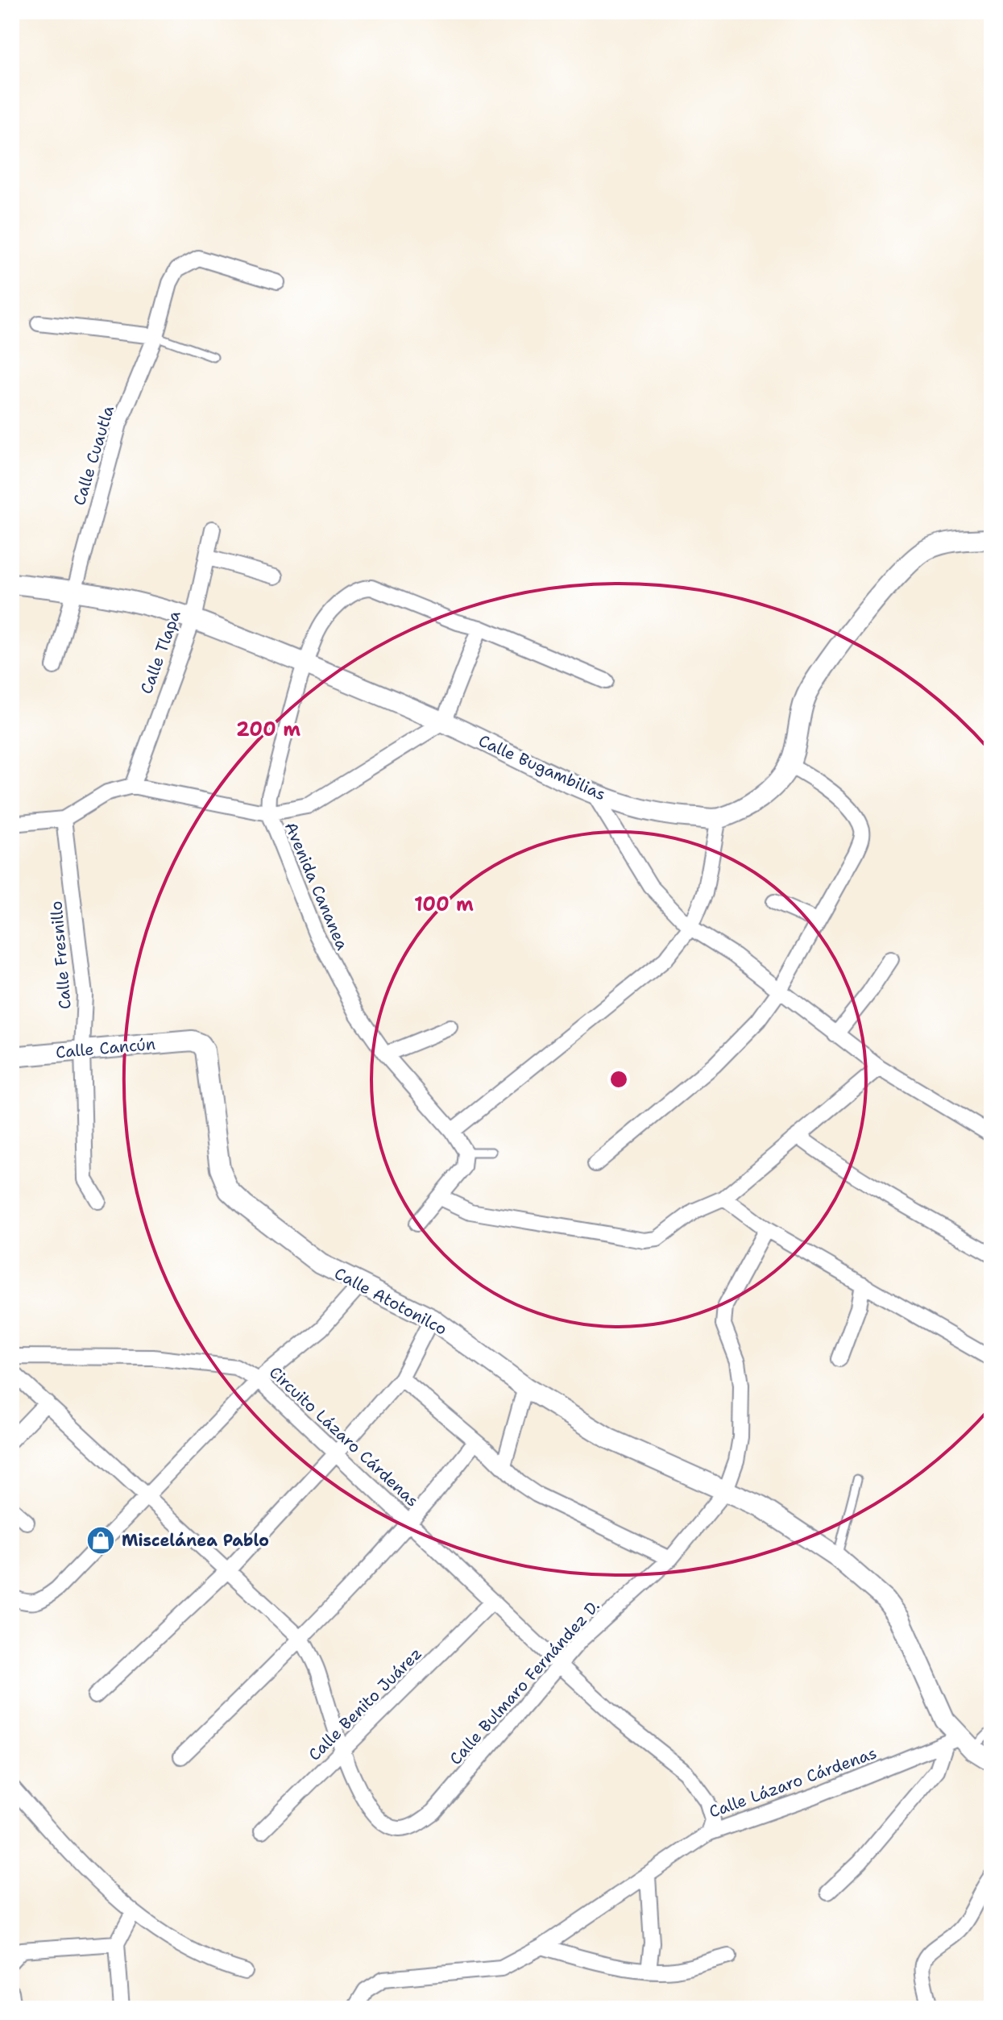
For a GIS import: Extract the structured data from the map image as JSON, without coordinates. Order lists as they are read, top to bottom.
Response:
{
  "streets": {
    "street": [
      "Calle Cuautla",
      "Calle Tlapa",
      "Calle Bugambilias",
      "Avenida Cananea",
      "Calle Fresnillo",
      "Calle Cancún",
      "Calle Atotonilco",
      "Circuito Lázaro Cárdenas",
      "Calle Bulmaro Fernández D.",
      "Calle Benito Juárez",
      "Calle Lázaro Cárdenas"
    ]
  },
  "crossings": [
    ["Calle Cuautla", "Calle Bugambilias"],
    ["Calle Tlapa", "Calle Bugambilias"],
    ["Calle Bugambilias", "Avenida Cananea"],
    ["Calle Fresnillo", "Calle Cancún"],
    ["Calle Cancún", "Calle Atotonilco"],
    ["Calle Atotonilco", "Calle Bulmaro Fernández D."],
    ["Calle Atotonilco", "Calle Lázaro Cárdenas"],
    ["Circuito Lázaro Cárdenas", "Calle Bulmaro Fernández D."],
    ["Circuito Lázaro Cárdenas", "Calle Benito Juárez"],
    ["Circuito Lázaro Cárdenas", "Calle Lázaro Cárdenas"],
    ["Calle Bulmaro Fernández D.", "Calle Benito Juárez"],
    ["Calle Bulmaro Fernández D.", "Calle Lázaro Cárdenas"]
  ],
  "places": {
    "shop": ["Miscelánea Pablo"]
  },
  "rings": ["200 m", "100 m"]
}
